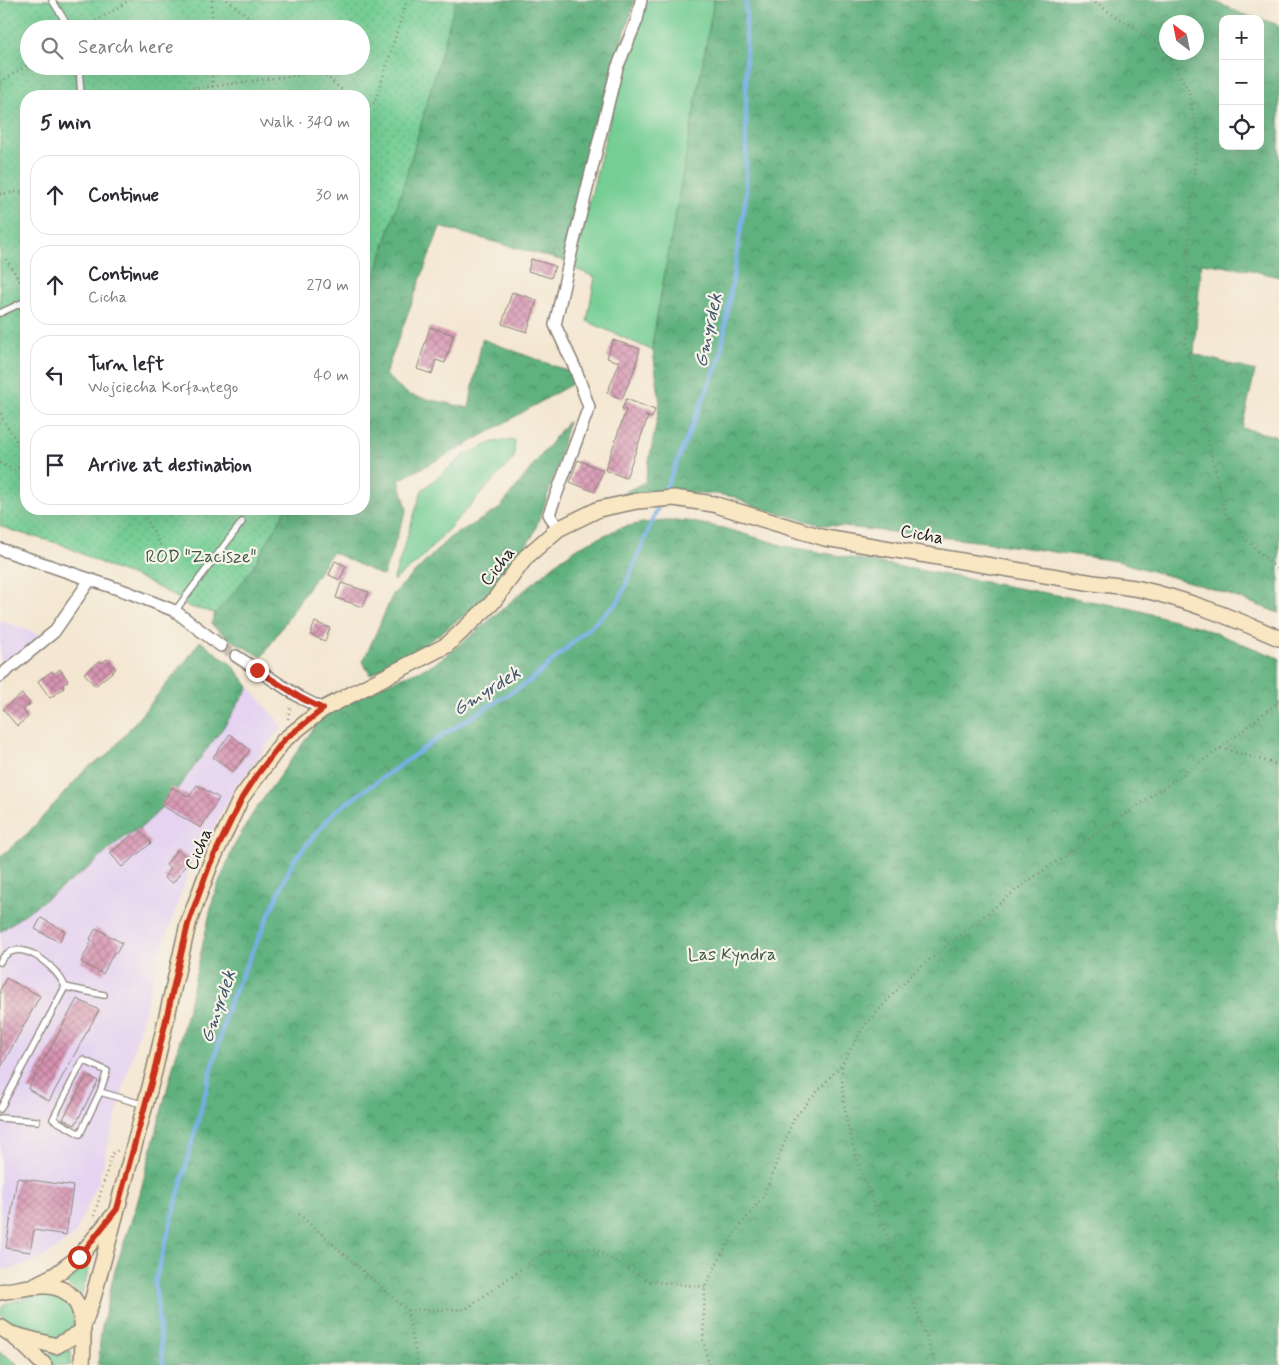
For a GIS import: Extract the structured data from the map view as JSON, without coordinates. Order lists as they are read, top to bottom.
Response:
{
  "streets": {
    "street": ["Cicha"]
  },
  "water": ["Gmyrdek"],
  "parks": ["ROD \"Zacisze\"", "Las Kyndra"],
  "north": "top left",
  "page": {
    "map_buttons": ["+", "−"],
    "search": "Search here",
    "heading": ["5 min", "Walk · 340 m"],
    "list": [
      ["Continue", "30 m"],
      ["Continue", "Cicha", "270 m"],
      ["Turn left", "Wojciecha Korfantego", "40 m"],
      "Arrive at destination"
    ]
  }
}
